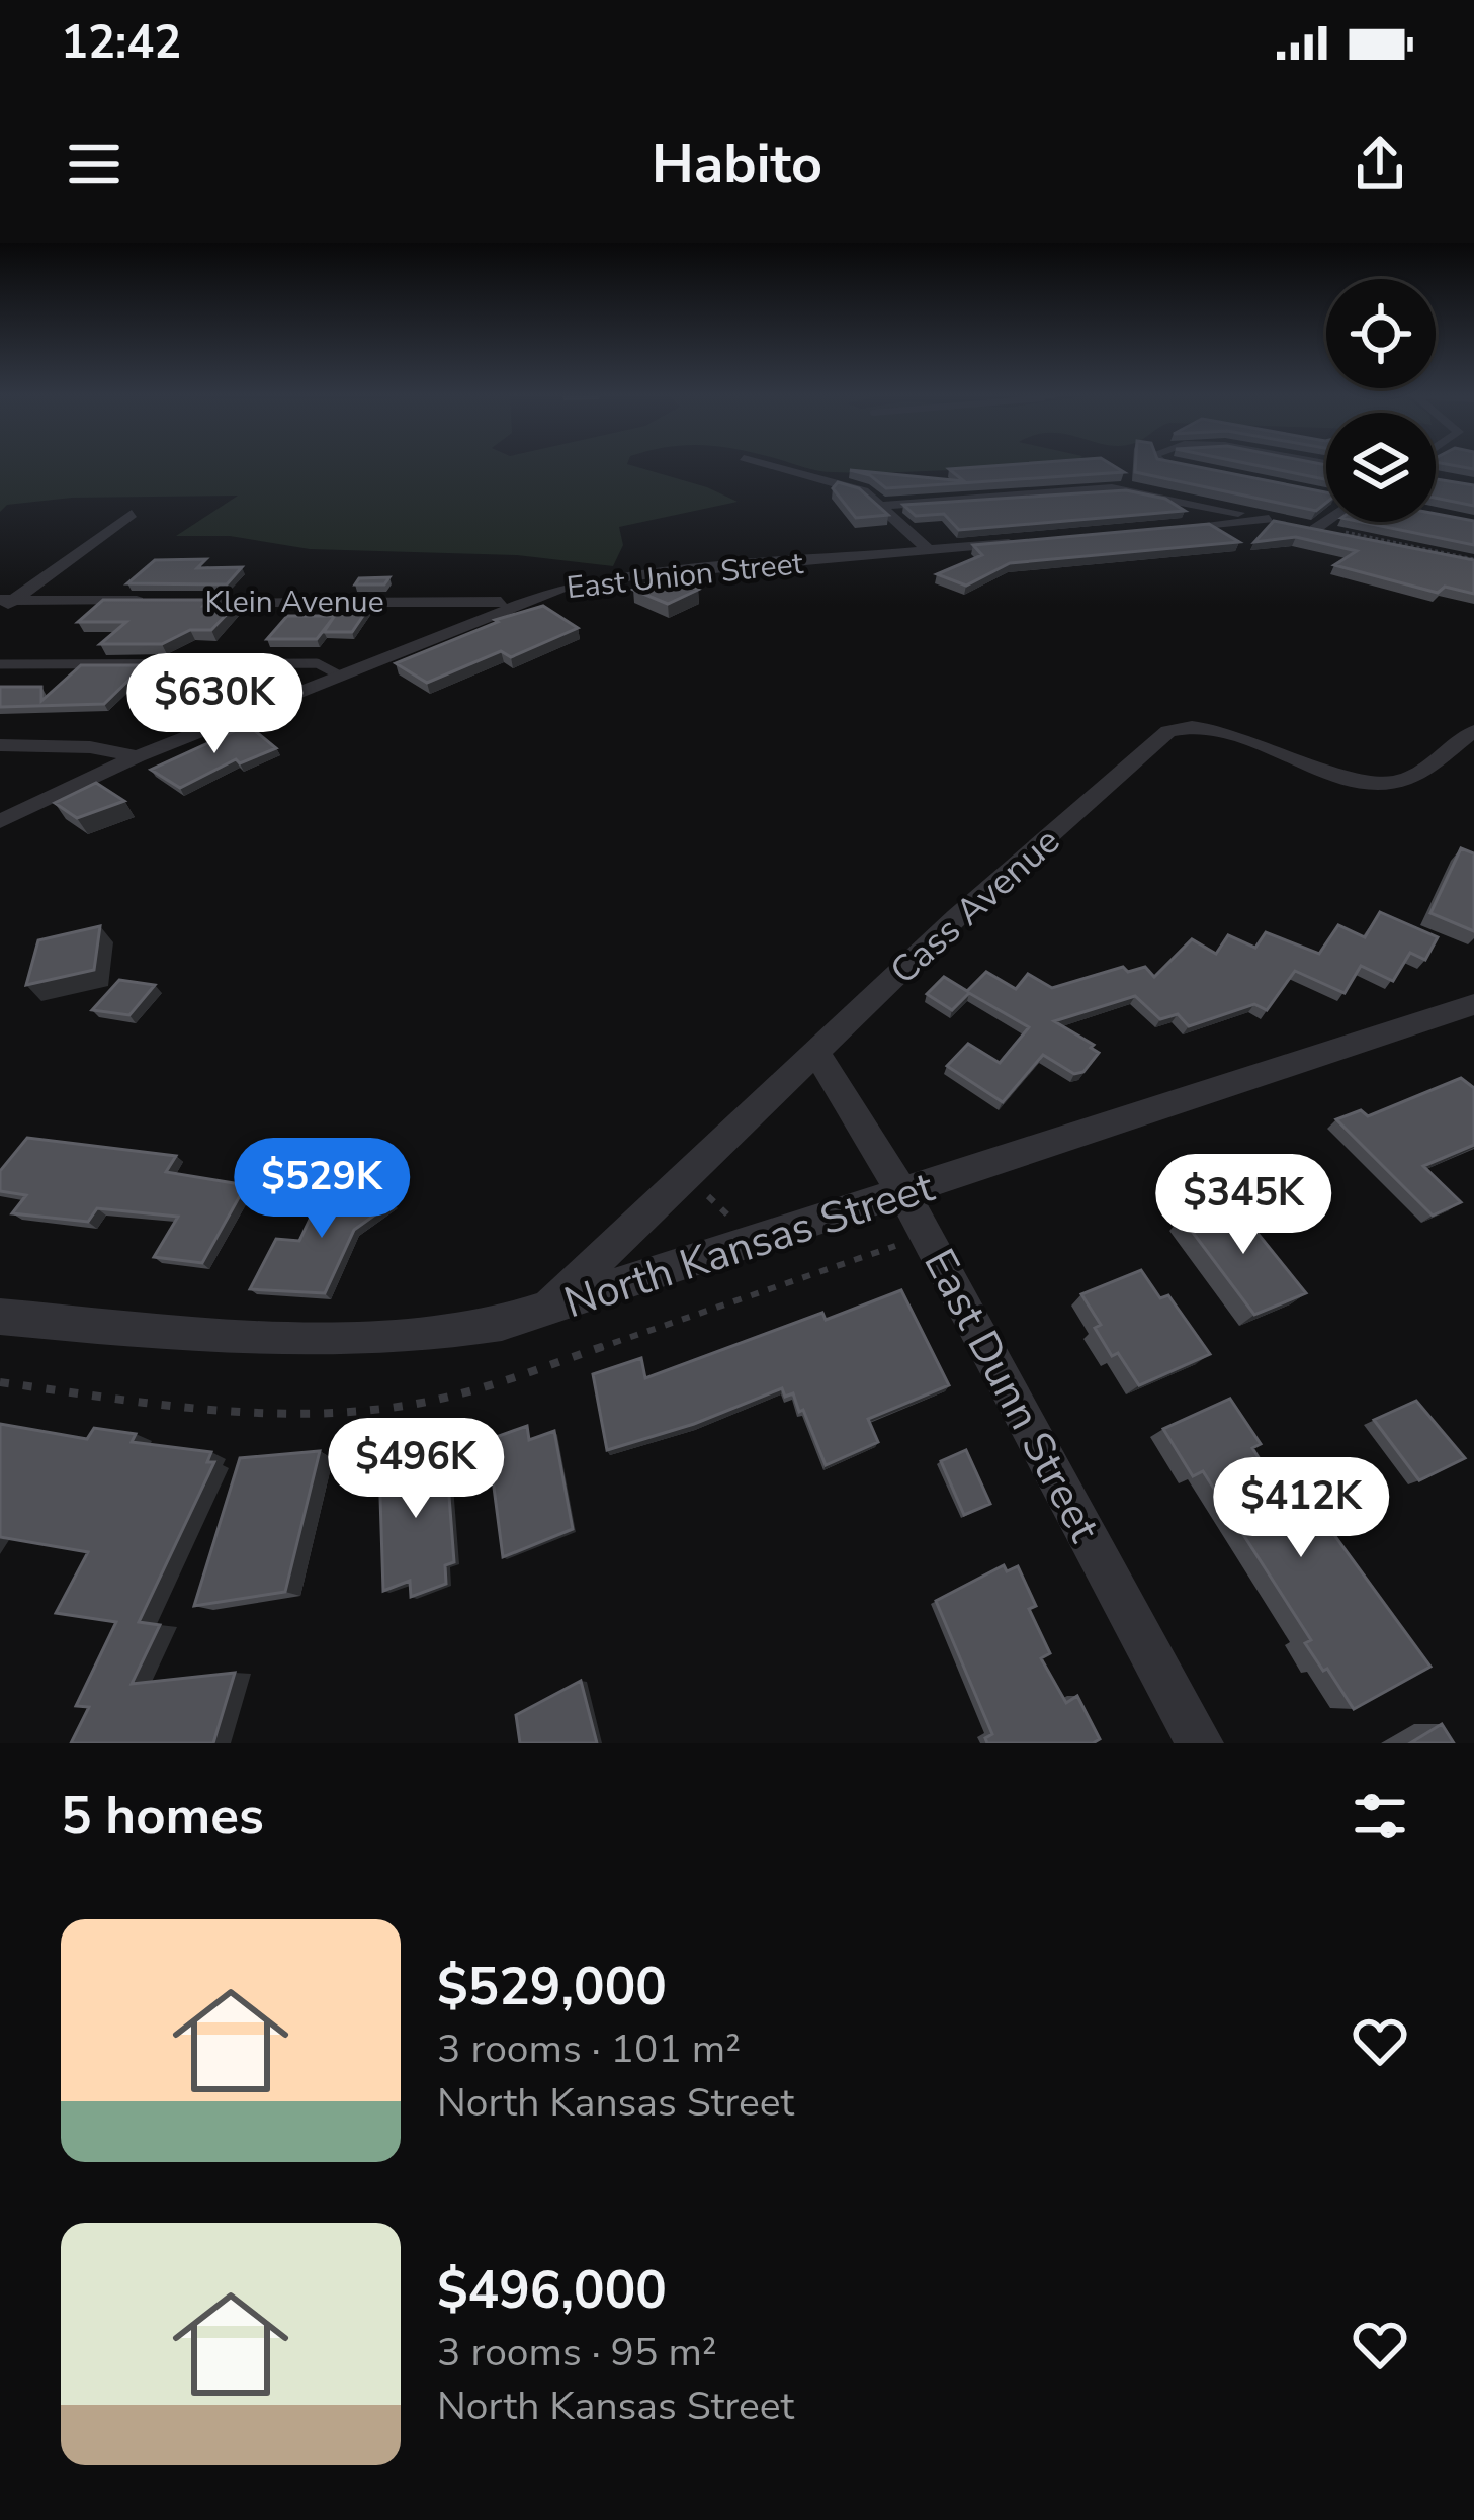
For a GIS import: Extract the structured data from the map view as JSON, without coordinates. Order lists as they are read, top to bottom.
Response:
{
  "streets": {
    "street": [
      "East Union Street",
      "Klein Avenue",
      "Cass Avenue",
      "North Kansas Street",
      "East Dunn Street"
    ]
  },
  "crossings": [
    ["East Union Street", "Klein Avenue"],
    ["Cass Avenue", "North Kansas Street"],
    ["Cass Avenue", "East Dunn Street"],
    ["North Kansas Street", "East Dunn Street"]
  ],
  "page": {
    "status": "12:42",
    "header": "Habito",
    "price": [
      "$630K",
      "$529K",
      "$345K",
      "$496K",
      "$412K"
    ],
    "heading": "5 homes",
    "list": [
      {
        "name": "$529,000",
        "note": "3 rooms · 101 m² · North Kansas Street"
      },
      {
        "name": "$496,000",
        "note": "3 rooms · 95 m² · North Kansas Street"
      }
    ]
  }
}
